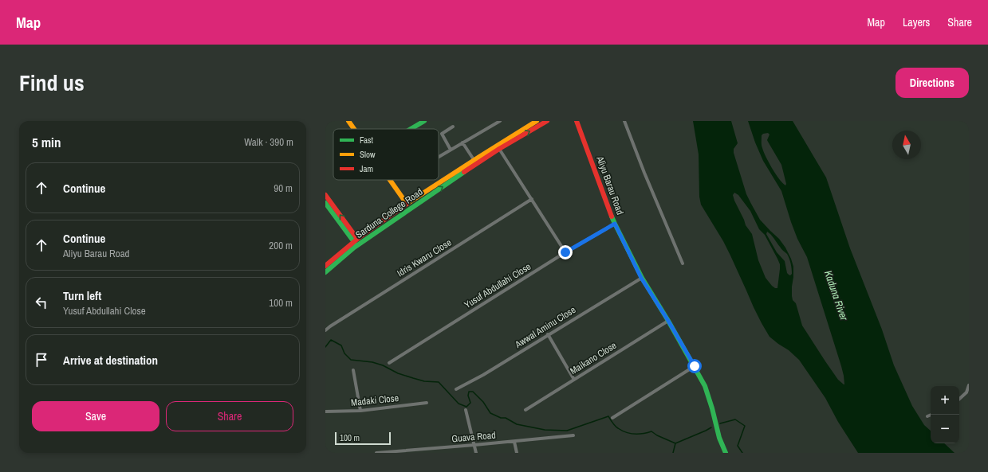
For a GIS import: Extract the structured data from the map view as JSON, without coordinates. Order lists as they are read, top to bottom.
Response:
{
  "streets": {
    "street": [
      "Aliyu Barau Road",
      "Sarduna College Road",
      "Idris Kwaru Close",
      "Yusuf Abdullahi Close",
      "Awwal Aminu Close",
      "Maikano Close",
      "Madaki Close",
      "Guava Road"
    ]
  },
  "crossings": [
    ["Aliyu Barau Road", "Yusuf Abdullahi Close"],
    ["Aliyu Barau Road", "Awwal Aminu Close"],
    ["Aliyu Barau Road", "Maikano Close"]
  ],
  "water": ["Kaduna River"],
  "legend": ["Fast", "Slow", "Jam"],
  "scale_bar": "100 m",
  "north": "top",
  "page": {
    "header": "Map",
    "nav": ["Map", "Layers", "Share"],
    "title": "Find us",
    "buttons": [
      "Directions",
      ["Save", "Share"]
    ],
    "heading": ["5 min", "Walk · 390 m"],
    "list": [
      ["Continue", "90 m"],
      ["Continue", "Aliyu Barau Road", "200 m"],
      ["Turn left", "Yusuf Abdullahi Close", "100 m"],
      "Arrive at destination"
    ],
    "map_buttons": ["+", "−"],
    "scale": "100 m"
  }
}
